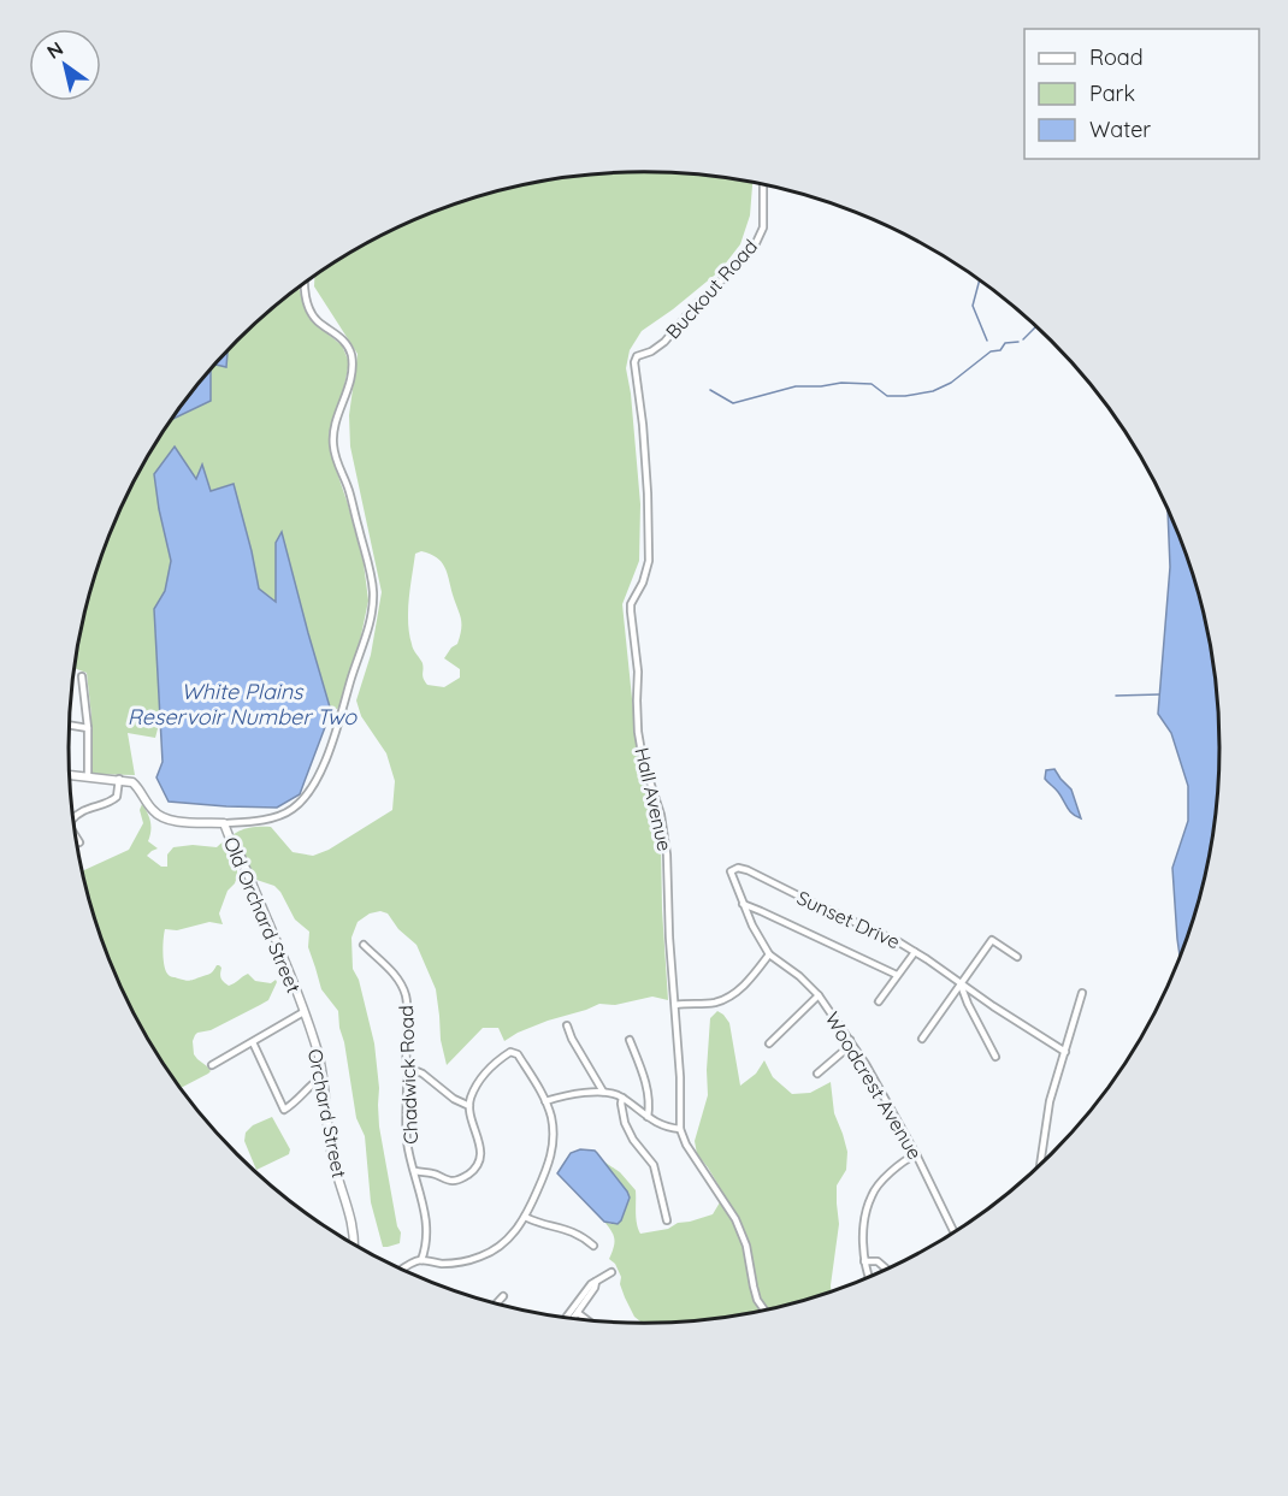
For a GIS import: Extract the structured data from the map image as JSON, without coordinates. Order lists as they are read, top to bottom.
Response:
{
  "streets": {
    "street": [
      "Buckout Road",
      "Hall Avenue",
      "Old Orchard Street",
      "Sunset Drive",
      "Chadwick Road",
      "Woodcrest Avenue",
      "Orchard Street"
    ]
  },
  "crossings": [
    ["Buckout Road", "Hall Avenue"],
    ["Old Orchard Street", "Orchard Street"],
    ["Sunset Drive", "Woodcrest Avenue"]
  ],
  "water": ["White Plains Reservoir Number Two"],
  "legend": ["Road", "Park", "Water"],
  "north": "top left"
}
